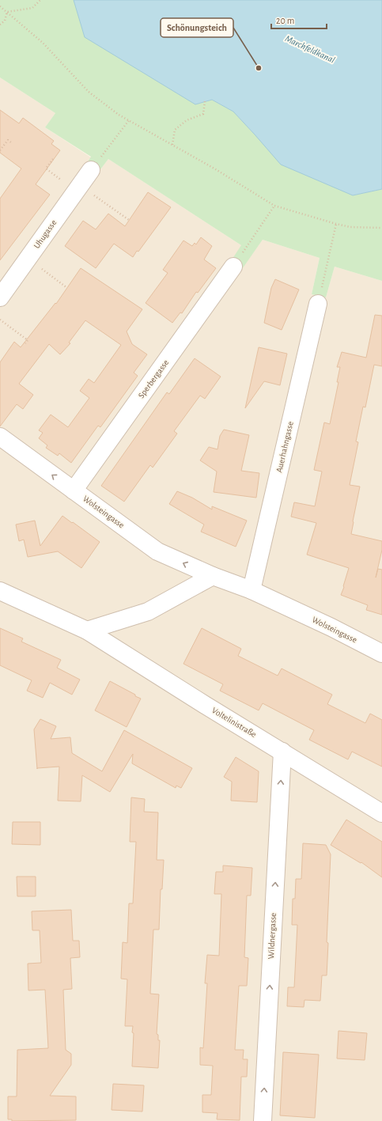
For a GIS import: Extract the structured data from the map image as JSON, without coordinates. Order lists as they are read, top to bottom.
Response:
{
  "streets": {
    "street": [
      "Uhugasse",
      "Sperbergasse",
      "Auerhahngasse",
      "Wolsteingasse",
      "Voltelinistraße",
      "Wildnergasse"
    ]
  },
  "crossings": [
    ["Sperbergasse", "Wolsteingasse"],
    ["Auerhahngasse", "Wolsteingasse"],
    ["Voltelinistraße", "Wildnergasse"]
  ],
  "one_way": ["Wolsteingasse", "Wildnergasse"],
  "water": ["Marchfeldkanal"],
  "places": ["Schönungsteich"],
  "scale_bar": "20 m"
}
